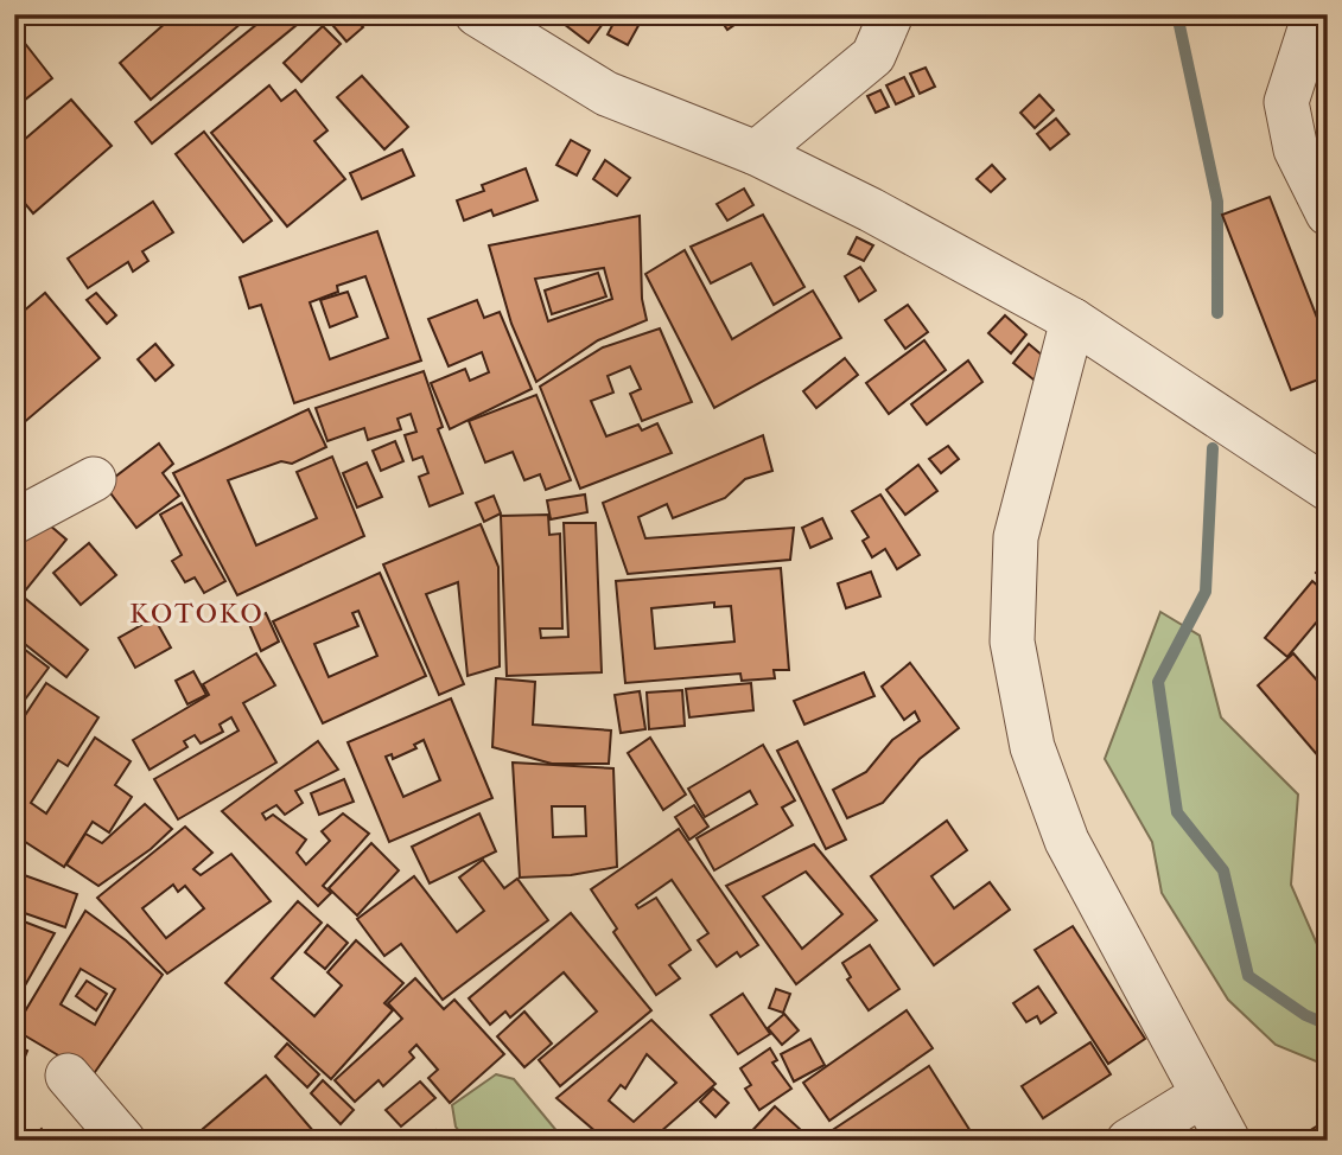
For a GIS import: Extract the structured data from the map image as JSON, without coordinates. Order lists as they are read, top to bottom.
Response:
{
  "districts": ["KOTOKO"]
}
